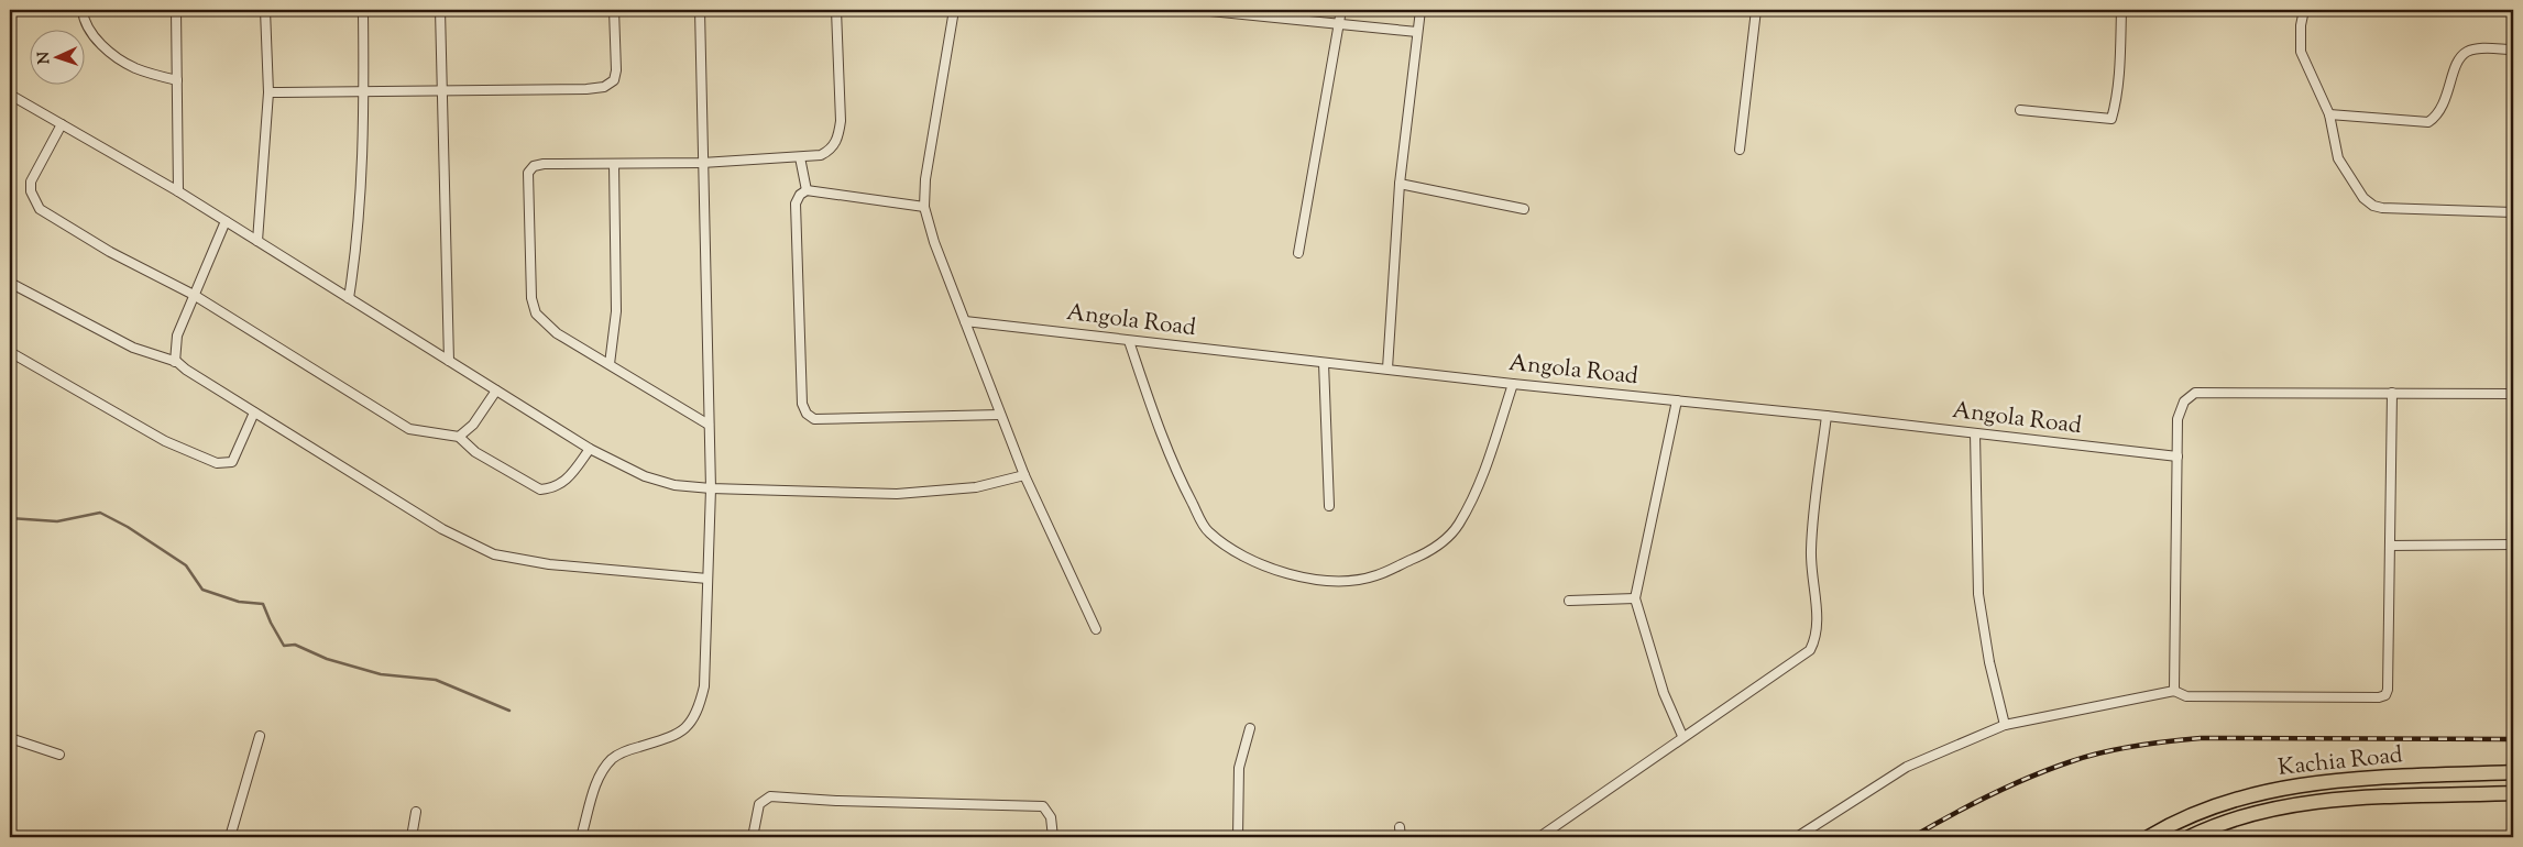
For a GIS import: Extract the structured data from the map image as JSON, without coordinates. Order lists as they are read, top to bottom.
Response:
{
  "streets": {
    "main road": ["Kachia Road"],
    "street": ["Angola Road"]
  },
  "north": "left"
}
